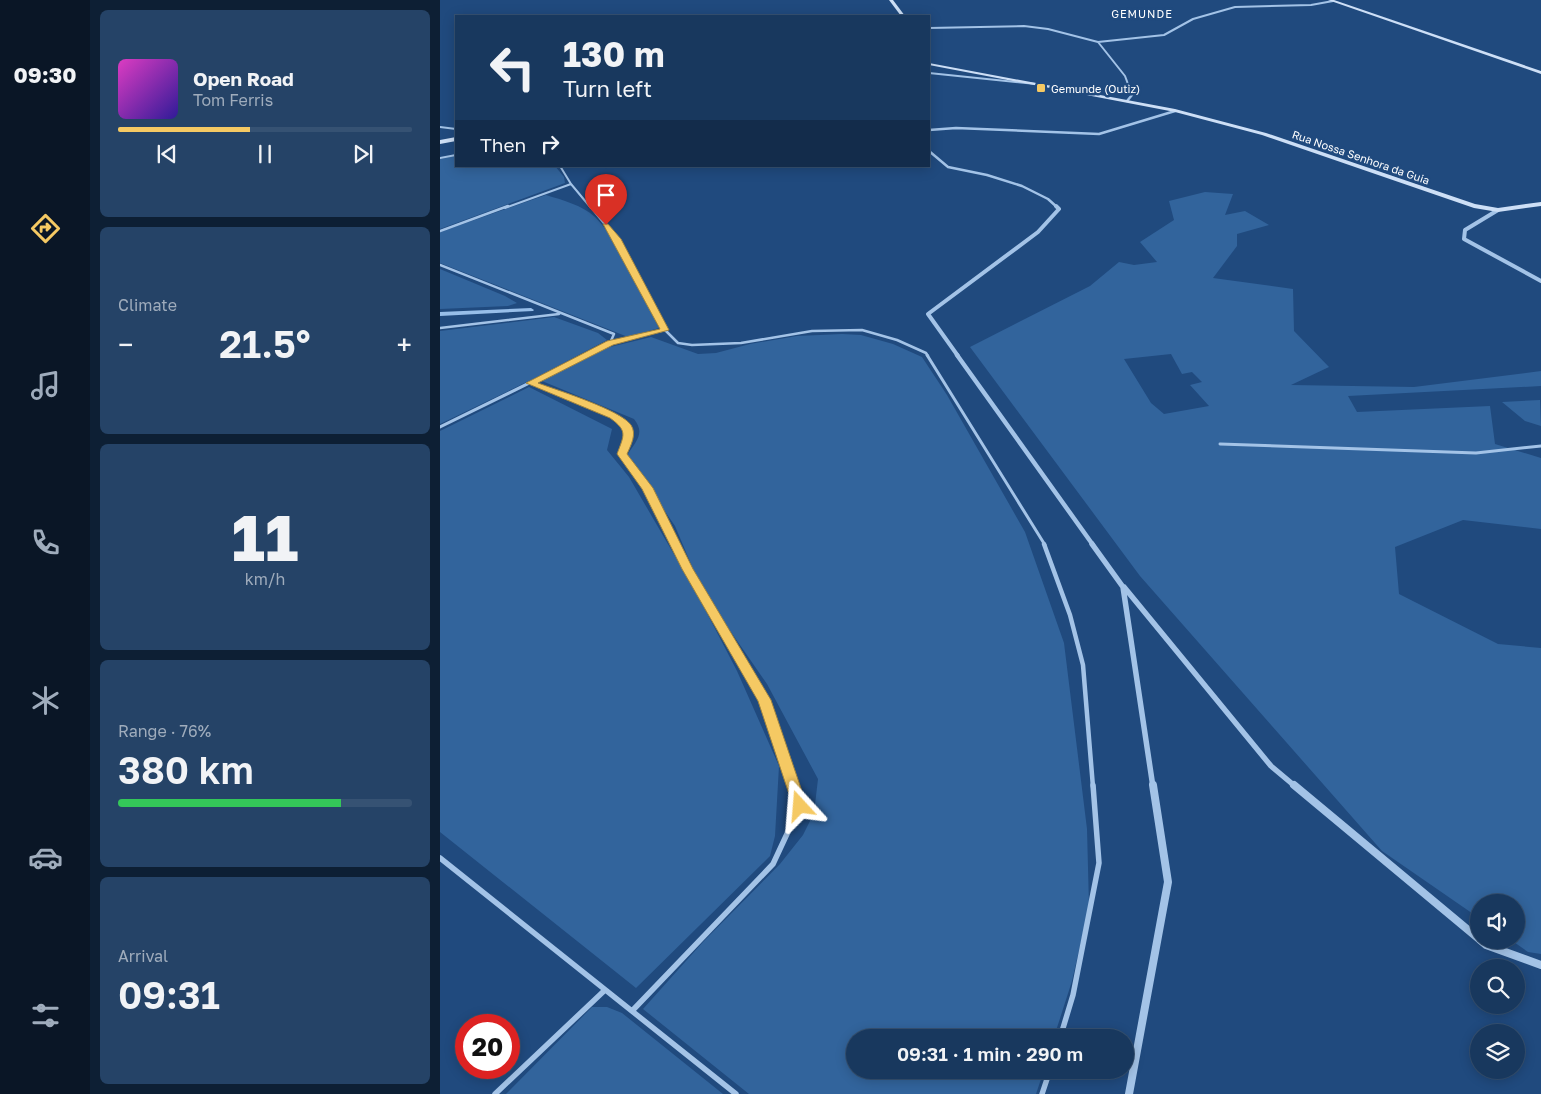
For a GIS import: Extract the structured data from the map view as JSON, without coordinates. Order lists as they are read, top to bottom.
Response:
{
  "streets": {
    "street": ["Rua Nossa Senhora da Guia"]
  },
  "districts": ["GEMUNDE"],
  "places": {
    "transit": ["Gemunde (Outiz)"]
  },
  "page": {
    "tabs": "09:30",
    "turn": ["130 m", "Turn left"],
    "song": ["Open Road", "Tom Ferris"],
    "then": "Then",
    "tile": [
      "Climate",
      ["11", "km/h"],
      ["Range · 76%", "380 km"],
      ["Arrival", "09:31"]
    ],
    "heat": ["−", "21.5°", "+"],
    "limit": "20",
    "trip": "09:31 · 1 min · 290 m"
  }
}
